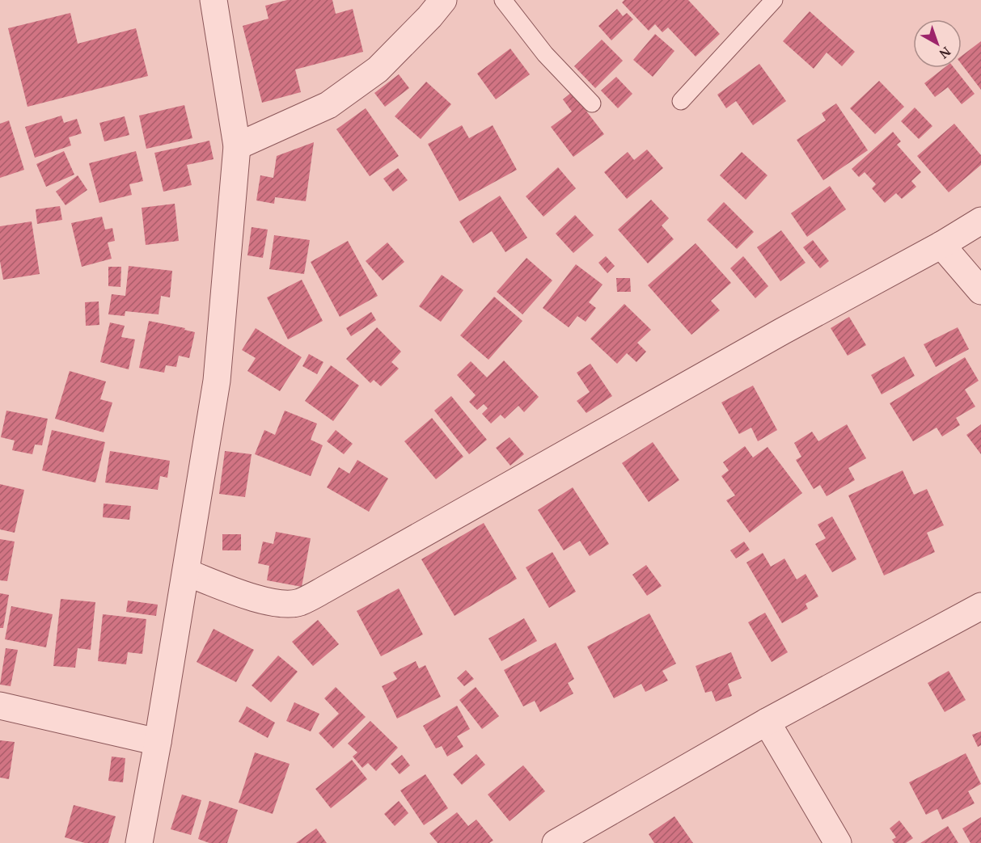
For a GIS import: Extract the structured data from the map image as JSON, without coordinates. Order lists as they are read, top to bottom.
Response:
{
  "north": "bottom right"
}
